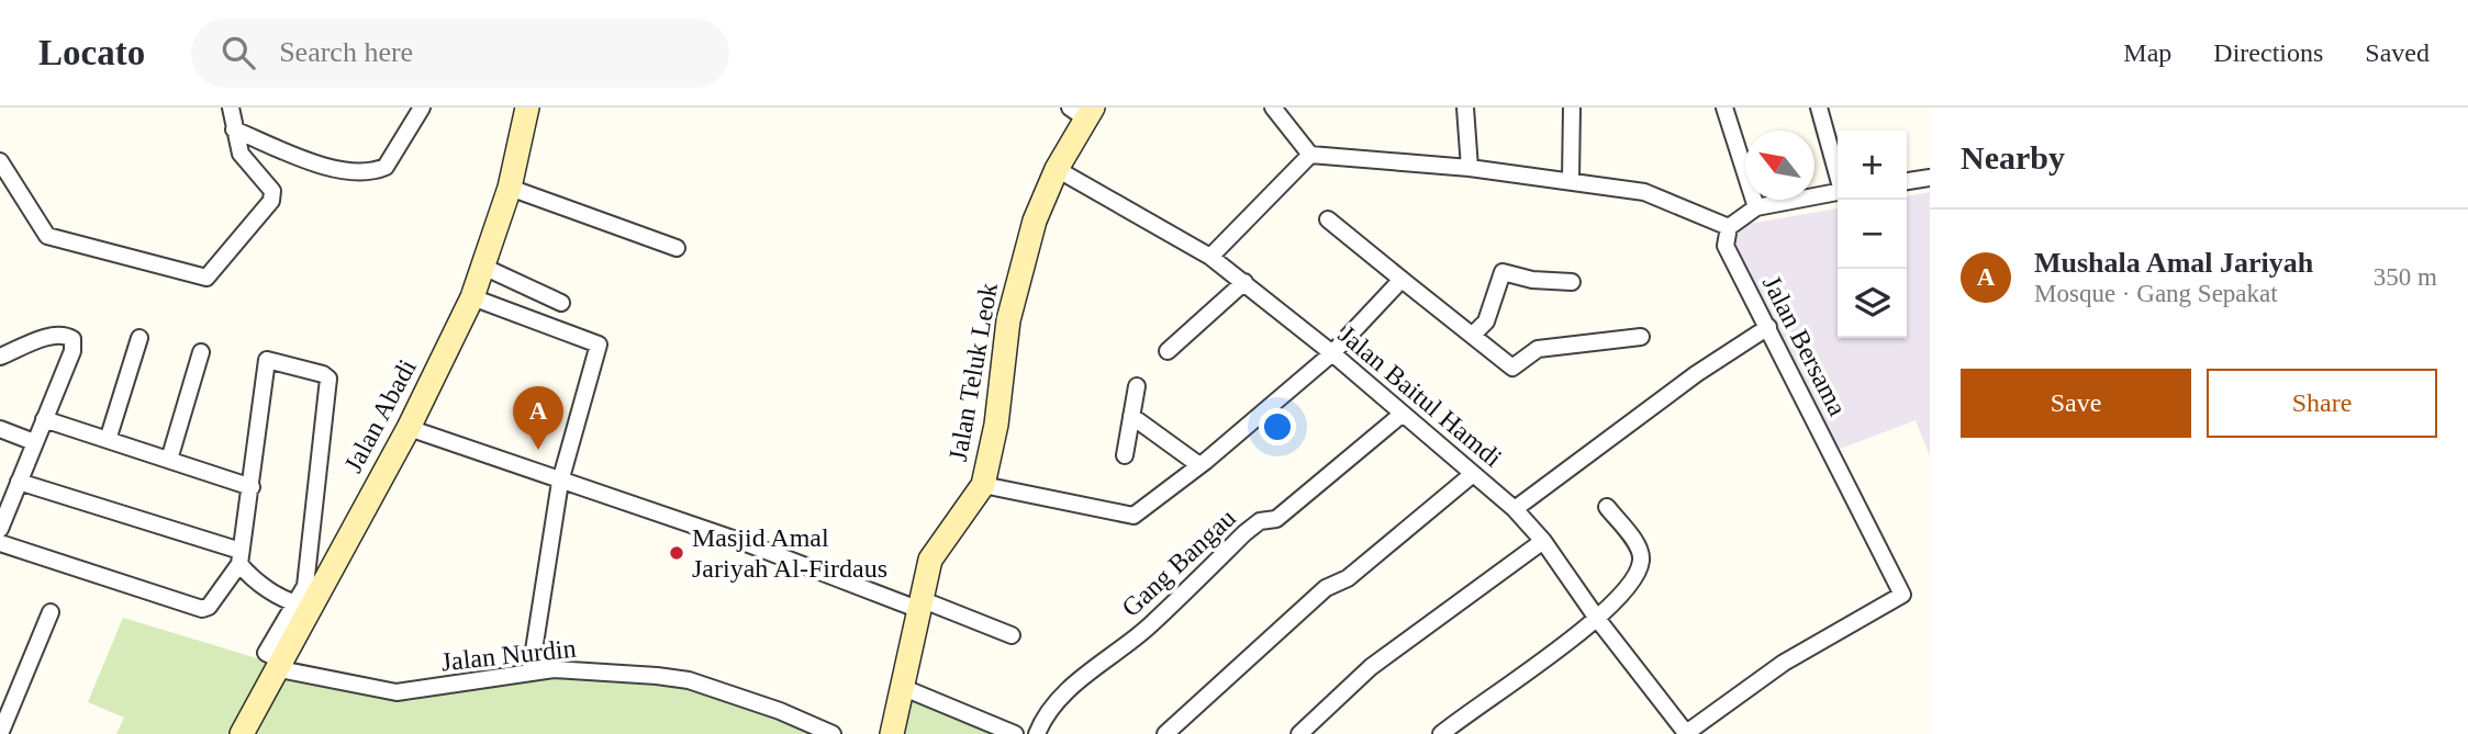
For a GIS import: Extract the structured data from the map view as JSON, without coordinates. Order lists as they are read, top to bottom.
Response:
{
  "streets": {
    "street": [
      "Jalan Bersama",
      "Jalan Teluk Leok",
      "Jalan Baitul Hamdi",
      "Jalan Abadi",
      "Gang Bangau",
      "Jalan Nurdin"
    ]
  },
  "crossings": [
    ["Jalan Bersama", "Jalan Baitul Hamdi"],
    ["Jalan Teluk Leok", "Jalan Baitul Hamdi"],
    ["Jalan Baitul Hamdi", "Gang Bangau"],
    ["Jalan Abadi", "Jalan Nurdin"]
  ],
  "places": ["Masjid Amal Jariyah Al-Firdaus"],
  "north": "top left",
  "page": {
    "header": "Locato",
    "search": "Search here",
    "nav": ["Map", "Directions", "Saved"],
    "heading": "Nearby",
    "map_buttons": ["+", "−"],
    "list": [
      {
        "mark": "A",
        "name": "Mushala Amal Jariyah",
        "note": "Mosque · Gang Sepakat",
        "value": "350 m"
      }
    ],
    "buttons": ["Save", "Share"],
    "pins": "A"
  }
}
